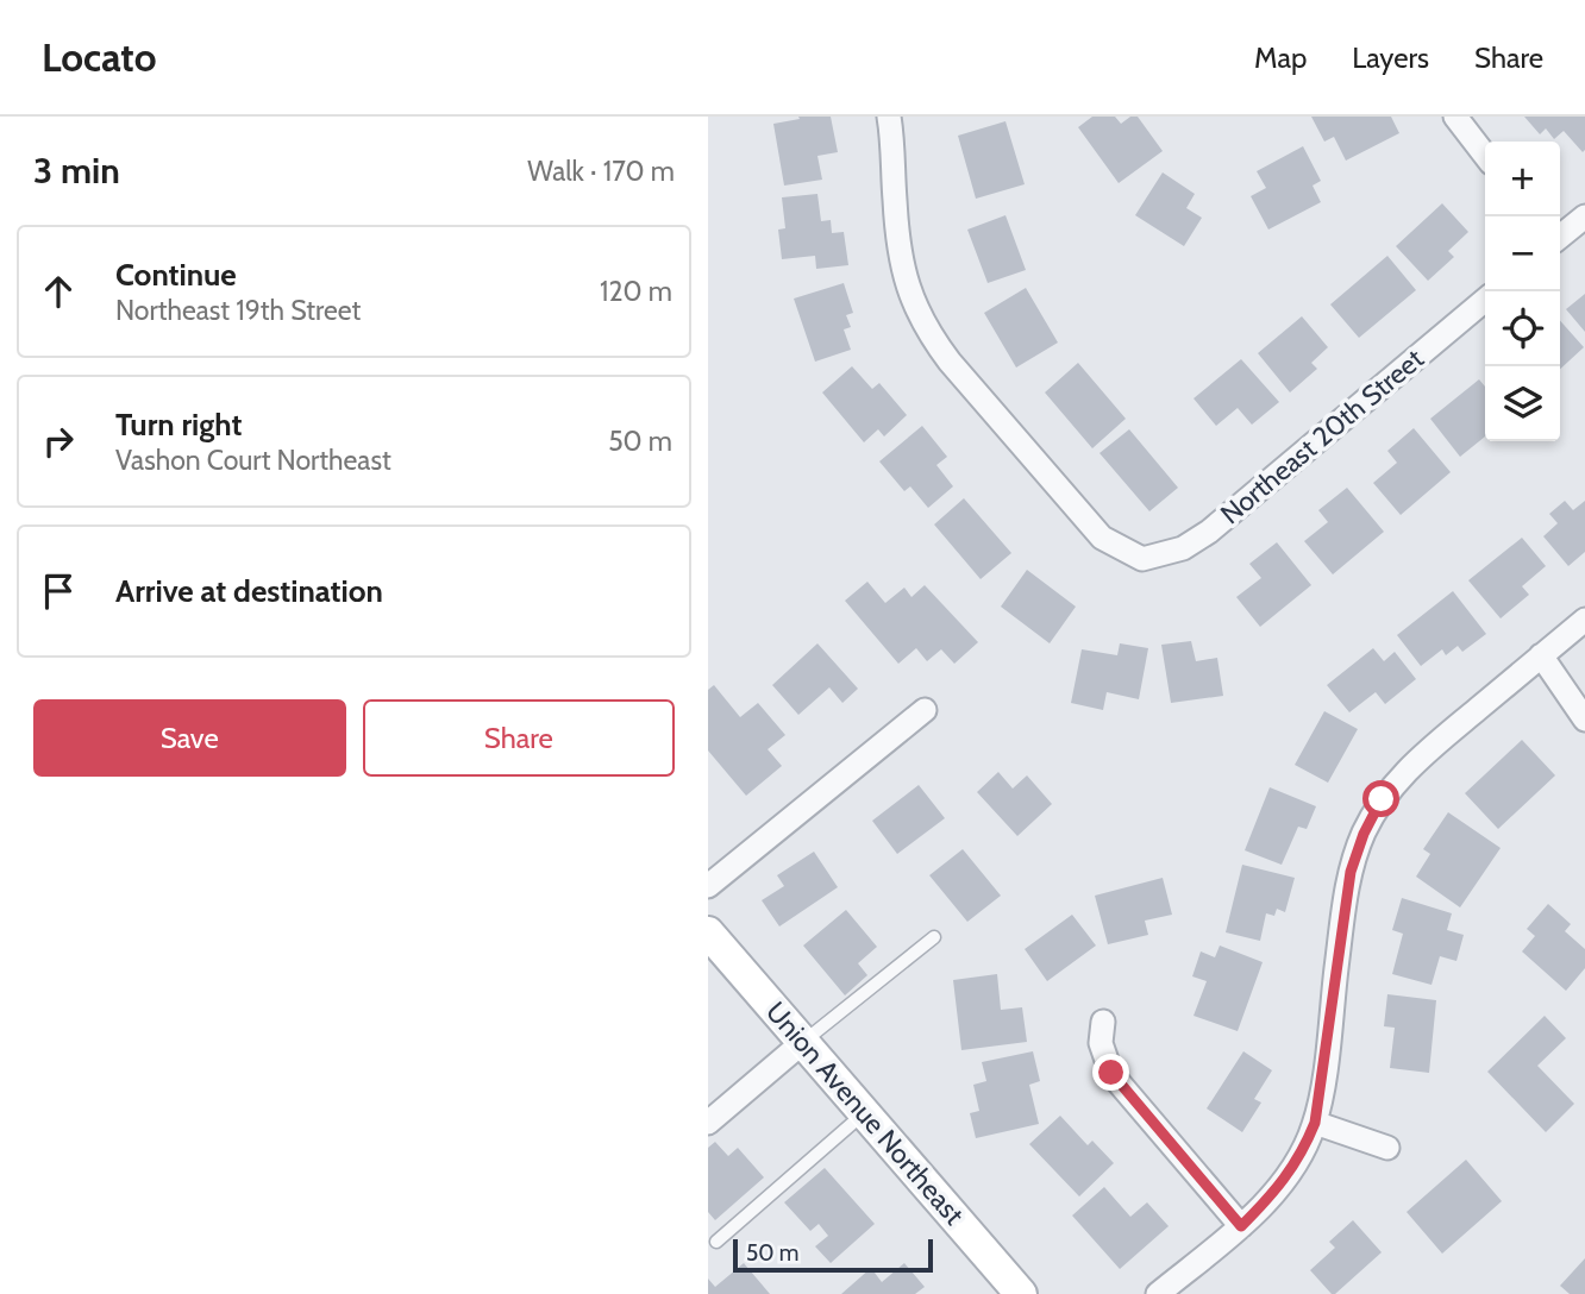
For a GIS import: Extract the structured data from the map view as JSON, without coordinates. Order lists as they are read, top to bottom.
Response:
{
  "streets": {
    "street": ["Northeast 20th Street", "Union Avenue Northeast"]
  },
  "scale_bar": "50 m",
  "page": {
    "header": "Locato",
    "nav": ["Map", "Layers", "Share"],
    "heading": ["3 min", "Walk · 170 m"],
    "map_buttons": ["+", "−"],
    "list": [
      ["Continue", "Northeast 19th Street", "120 m"],
      ["Turn right", "Vashon Court Northeast", "50 m"],
      "Arrive at destination"
    ],
    "buttons": ["Save", "Share"],
    "scale": "50 m"
  }
}
